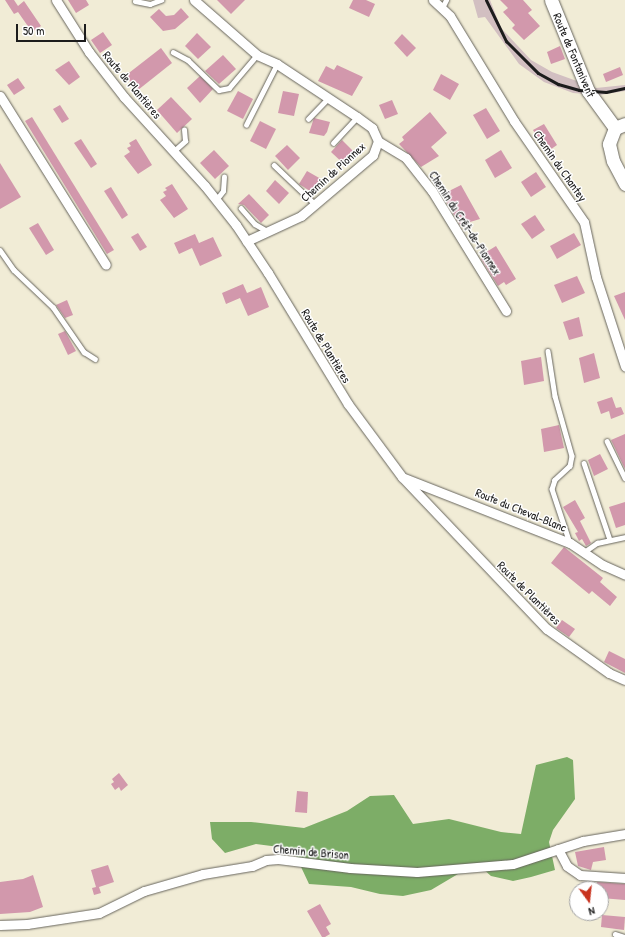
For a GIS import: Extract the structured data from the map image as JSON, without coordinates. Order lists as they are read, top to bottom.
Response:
{
  "streets": {
    "street": [
      "Route de Fontanivent",
      "Route de Plantières",
      "Chemin du Chantey",
      "Chemin de Pionnex",
      "Chemin du Crêt-de-Pionnex",
      "Route du Cheval-Blanc",
      "Chemin de Brison"
    ]
  },
  "crossings": [
    ["Route de Plantières", "Chemin de Pionnex"],
    ["Route de Plantières", "Route du Cheval-Blanc"],
    ["Chemin de Pionnex", "Chemin du Crêt-de-Pionnex"]
  ],
  "scale_bar": "50 m",
  "north": "bottom"
}
